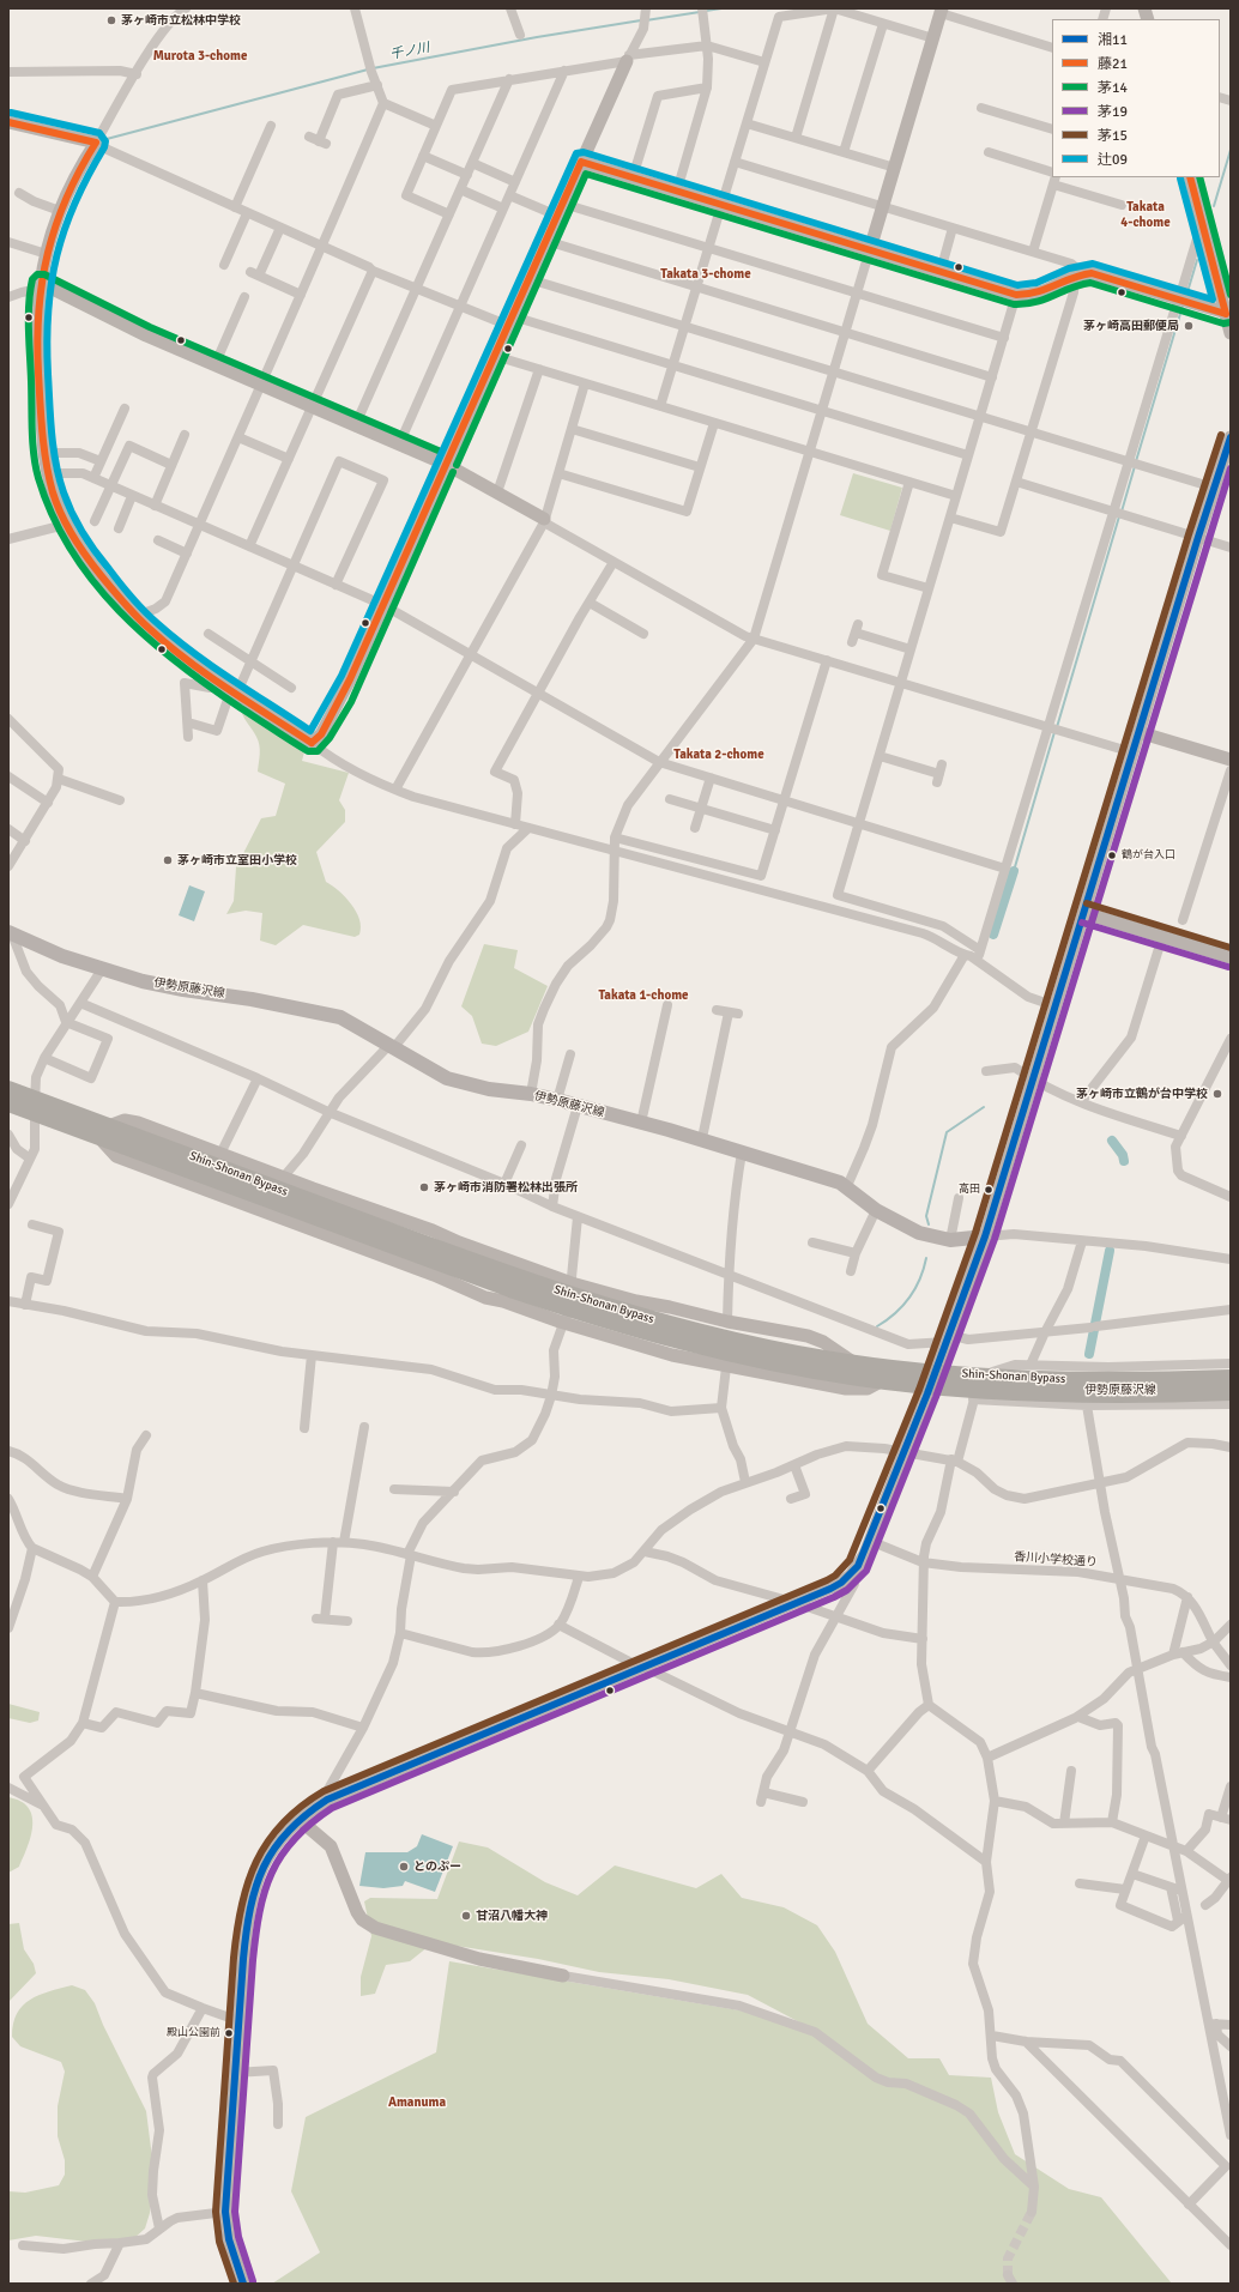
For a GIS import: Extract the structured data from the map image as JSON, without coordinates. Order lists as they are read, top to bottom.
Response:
{
  "streets": {
    "highway": ["Shin-Shonan Bypass"],
    "main road": ["伊勢原藤沢線"],
    "street": ["香川小学校通り"]
  },
  "crossings": [
    ["伊勢原藤沢線", "Shin-Shonan Bypass"]
  ],
  "districts": [
    "Murota 3-chome",
    "Takata 4-chome",
    "Takata 3-chome",
    "Takata 2-chome",
    "Takata 1-chome",
    "Amanuma"
  ],
  "water": ["千ノ川"],
  "places": [
    "茅ヶ崎市立松林中学校",
    "茅ヶ崎高田郵便局",
    "鶴が台入口",
    "茅ヶ崎市立室田小学校",
    "茅ヶ崎市立鶴が台中学校",
    "茅ヶ崎市消防署松林出張所",
    "高田",
    "とのぷー",
    "甘沼八幡大神",
    "殿山公園前"
  ],
  "lines": [
    "transit line 辻09",
    "transit line 藤21",
    "transit line 茅14",
    "transit line 茅15",
    "transit line 湘11",
    "transit line 茅19"
  ],
  "legend": [
    "湘11",
    "藤21",
    "茅14",
    "茅19",
    "茅15",
    "辻09"
  ]
}
